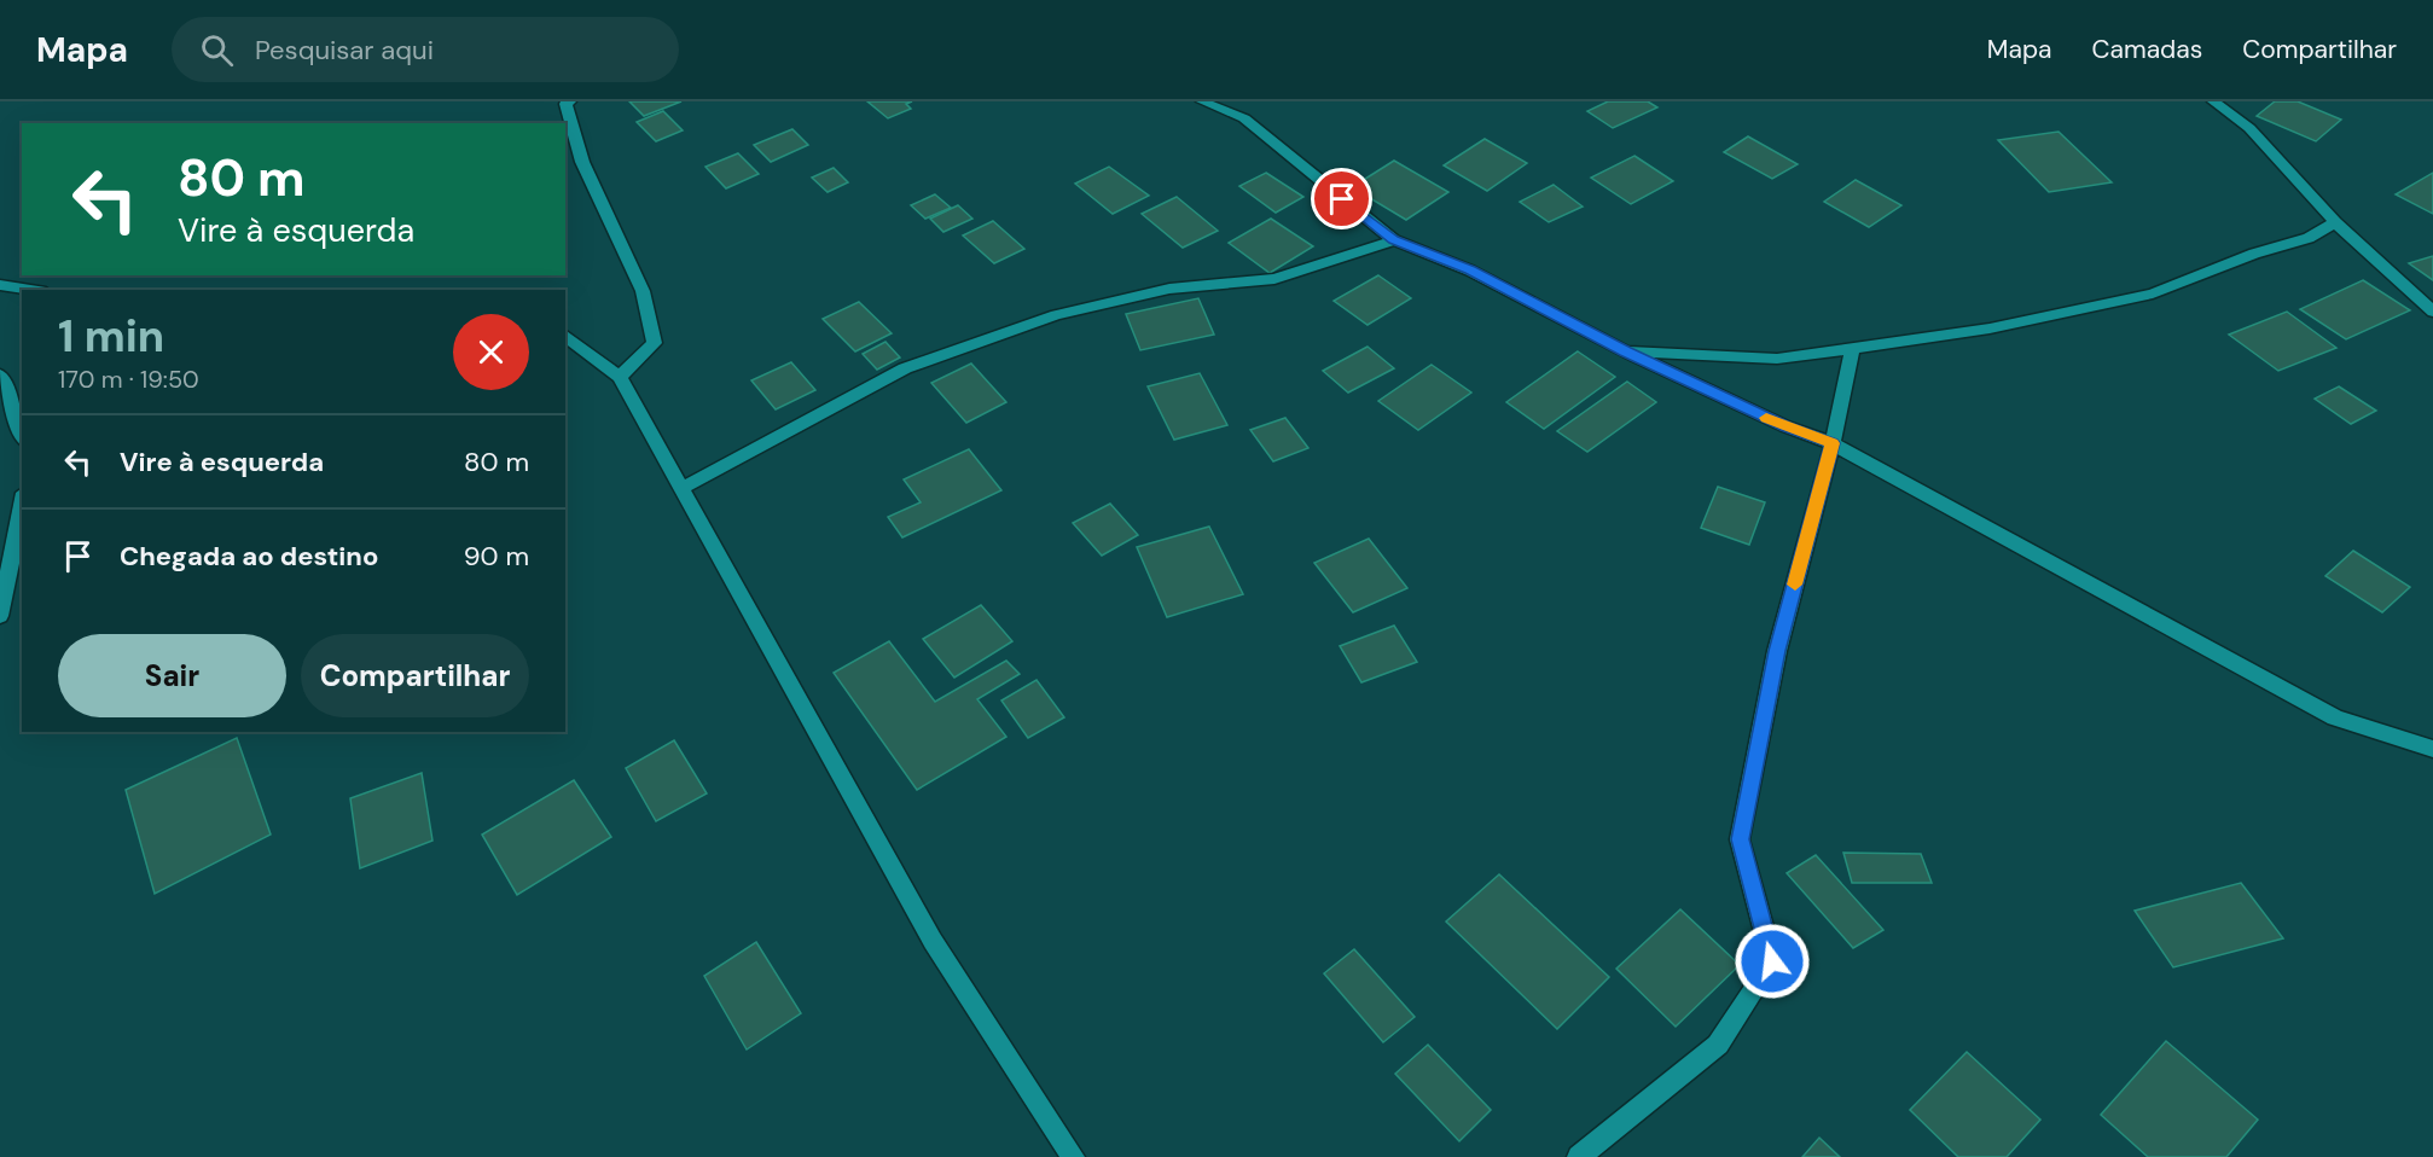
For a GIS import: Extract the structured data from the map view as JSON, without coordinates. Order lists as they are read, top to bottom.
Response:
{
  "page": {
    "header": "Mapa",
    "search": "Pesquisar aqui",
    "nav": ["Mapa", "Camadas", "Compartilhar"],
    "turn": ["80 m", "Vire à esquerda"],
    "heading": ["1 min", "170 m · 19:50"],
    "list": [
      {
        "name": "Vire à esquerda",
        "value": "80 m"
      },
      {
        "name": "Chegada ao destino",
        "value": "90 m"
      }
    ],
    "buttons": ["Sair", "Compartilhar"]
  }
}
